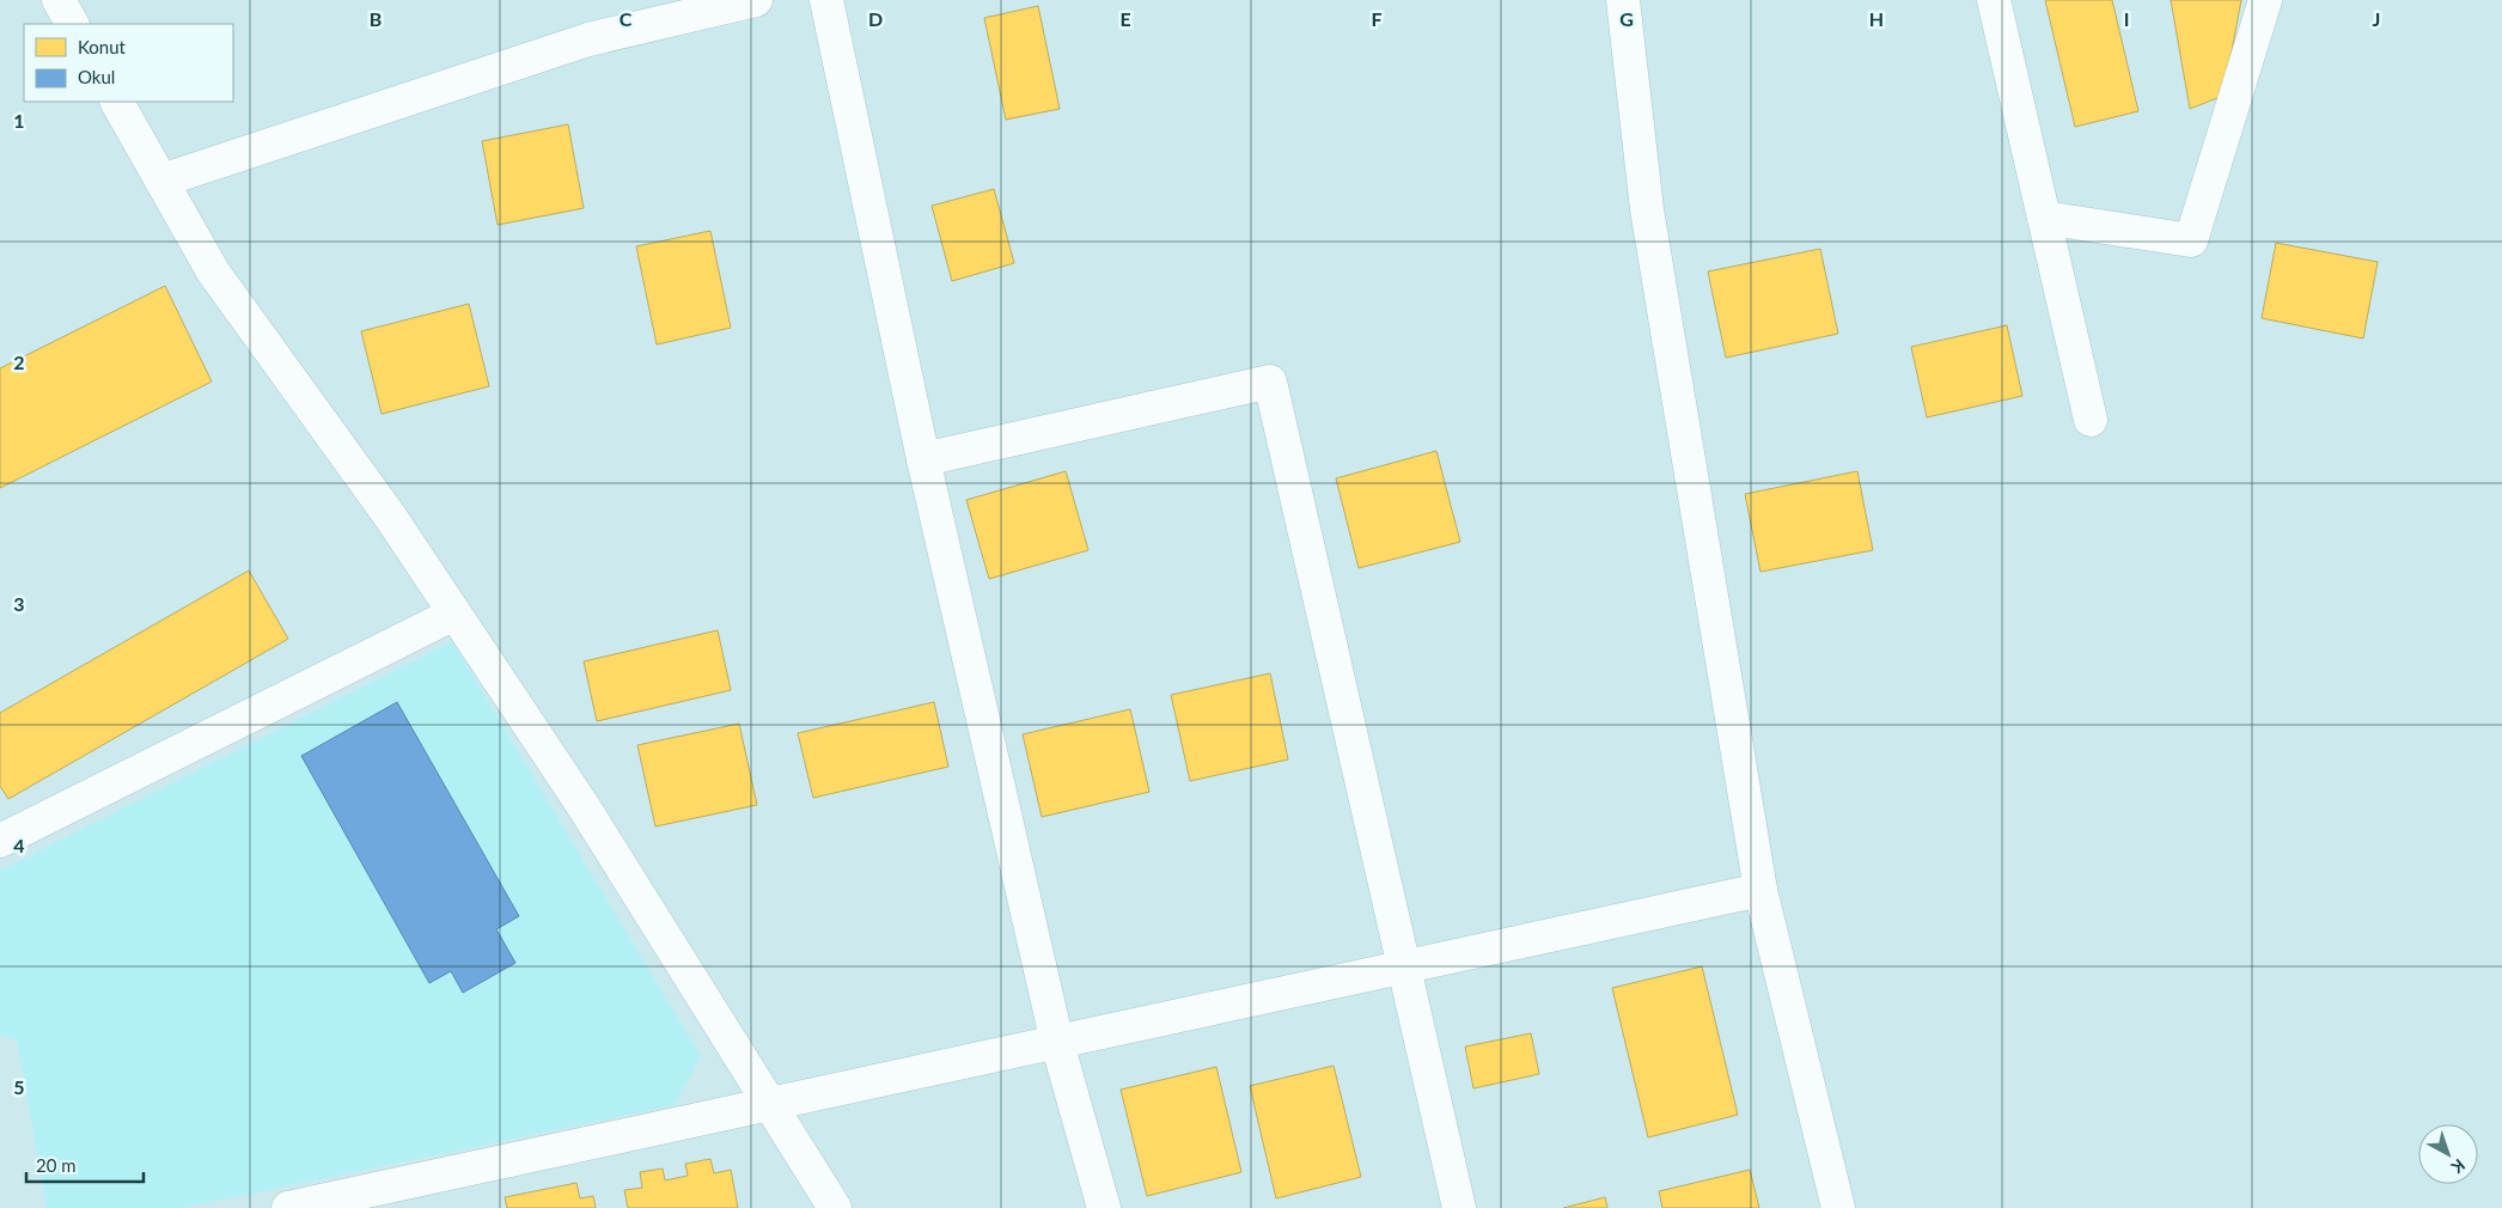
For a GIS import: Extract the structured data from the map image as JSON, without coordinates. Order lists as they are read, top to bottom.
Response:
{
  "legend": ["Konut", "Okul"],
  "scale_bar": "20 m",
  "north": "bottom right",
  "grid": {
    "columns": [
      "B",
      "C",
      "D",
      "E",
      "F",
      "G",
      "H",
      "I",
      "J"
    ],
    "rows": [
      "1",
      "2",
      "3",
      "4",
      "5"
    ]
  }
}
